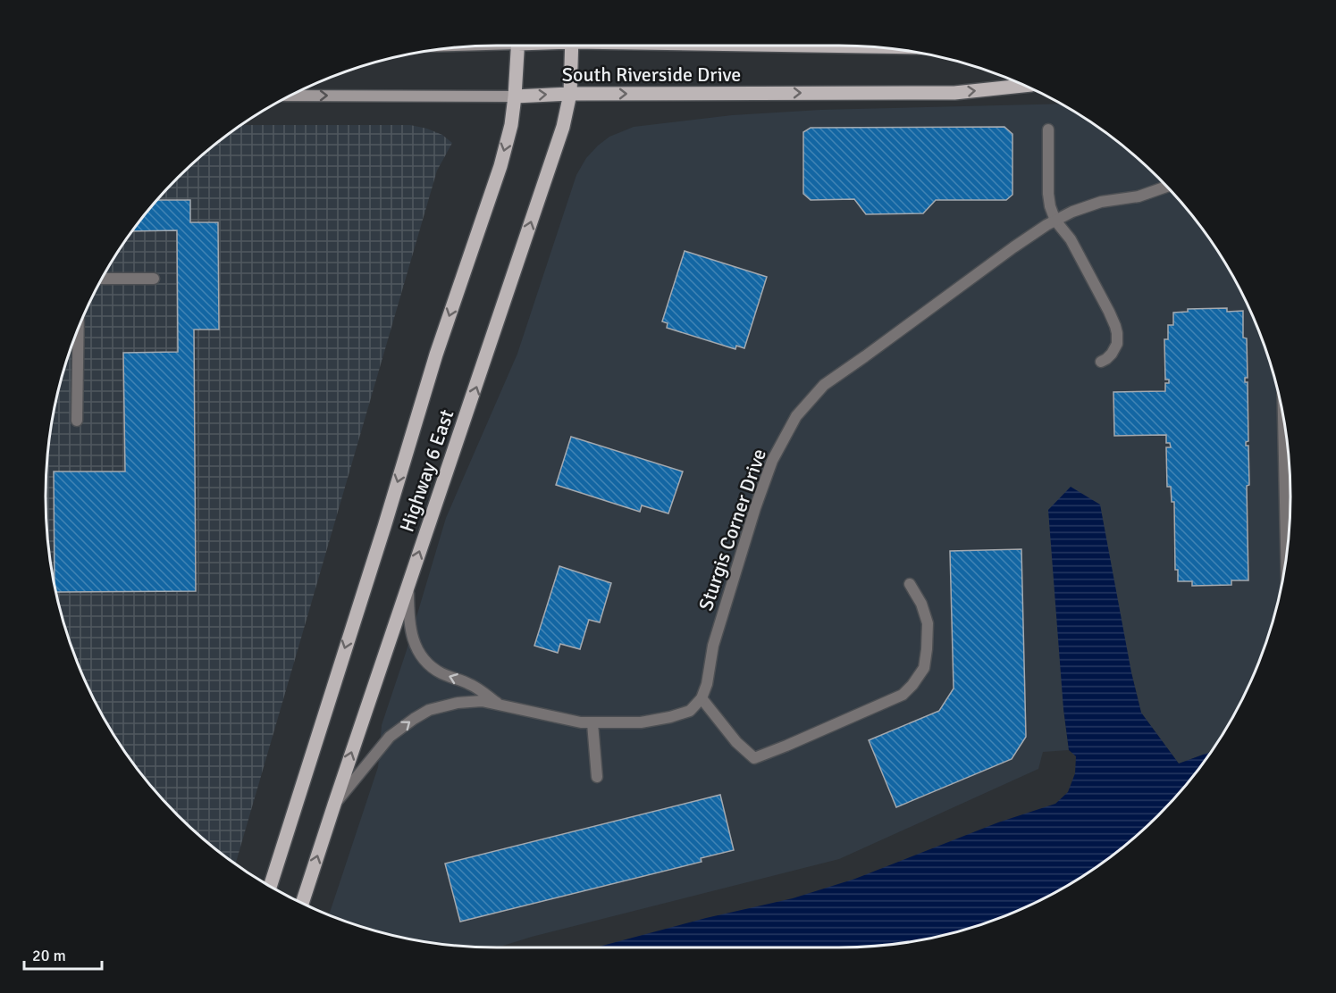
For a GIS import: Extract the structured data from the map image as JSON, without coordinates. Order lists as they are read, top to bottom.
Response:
{
  "streets": {
    "main road": ["South Riverside Drive", "Highway 6 East"],
    "street": ["Sturgis Corner Drive"]
  },
  "crossings": [
    ["South Riverside Drive", "Highway 6 East"]
  ],
  "one_way": ["South Riverside Drive"],
  "scale_bar": "20 m"
}
